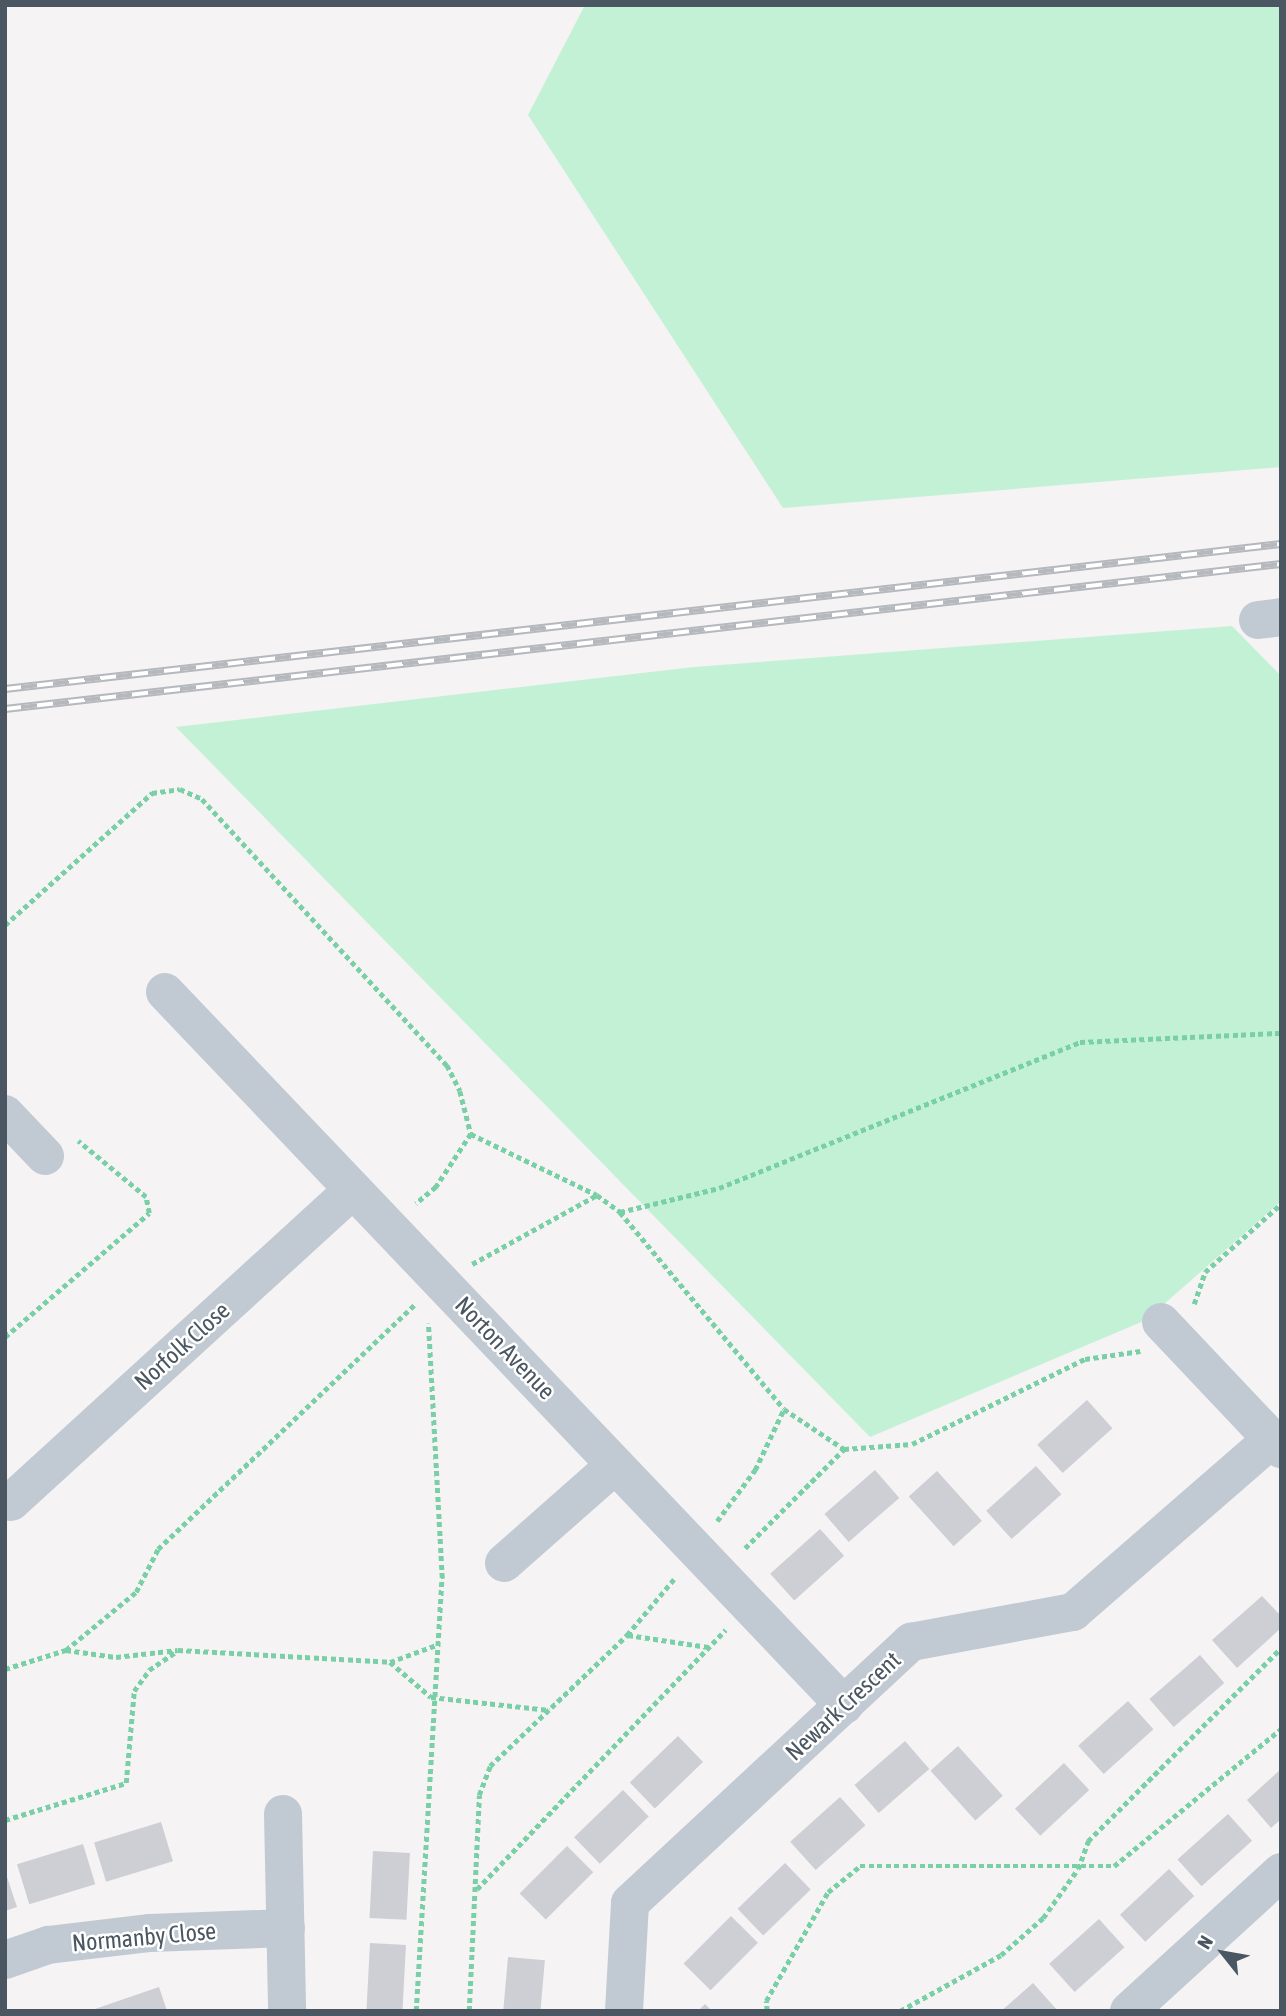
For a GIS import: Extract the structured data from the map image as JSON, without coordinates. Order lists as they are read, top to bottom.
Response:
{
  "streets": {
    "street": [
      "Norfolk Close",
      "Norton Avenue",
      "Newark Crescent",
      "Normanby Close"
    ]
  },
  "crossings": [
    ["Norfolk Close", "Norton Avenue"],
    ["Norton Avenue", "Newark Crescent"]
  ],
  "north": "top left"
}
